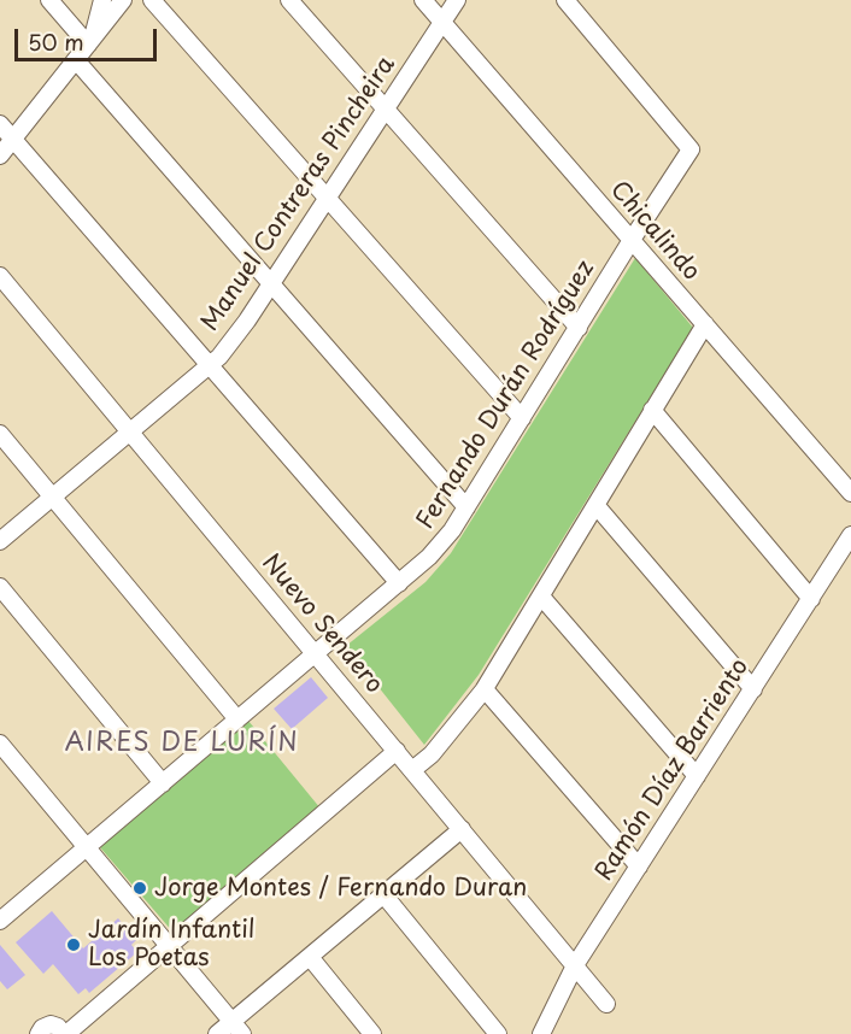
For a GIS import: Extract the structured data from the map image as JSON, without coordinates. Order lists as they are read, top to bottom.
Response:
{
  "streets": {
    "street": [
      "Manuel Contreras Pincheira",
      "Chicalindo",
      "Fernando Durán Rodríguez",
      "Nuevo Sendero",
      "Ramón Díaz Barriento"
    ]
  },
  "crossings": [
    ["Manuel Contreras Pincheira", "Chicalindo"],
    ["Manuel Contreras Pincheira", "Nuevo Sendero"],
    ["Chicalindo", "Fernando Durán Rodríguez"],
    ["Fernando Durán Rodríguez", "Nuevo Sendero"],
    ["Nuevo Sendero", "Ramón Díaz Barriento"]
  ],
  "districts": ["AIRES DE LURÍN"],
  "places": ["Jorge Montes / Fernando Duran", "Jardín Infantil Los Poetas"],
  "scale_bar": "50 m"
}
